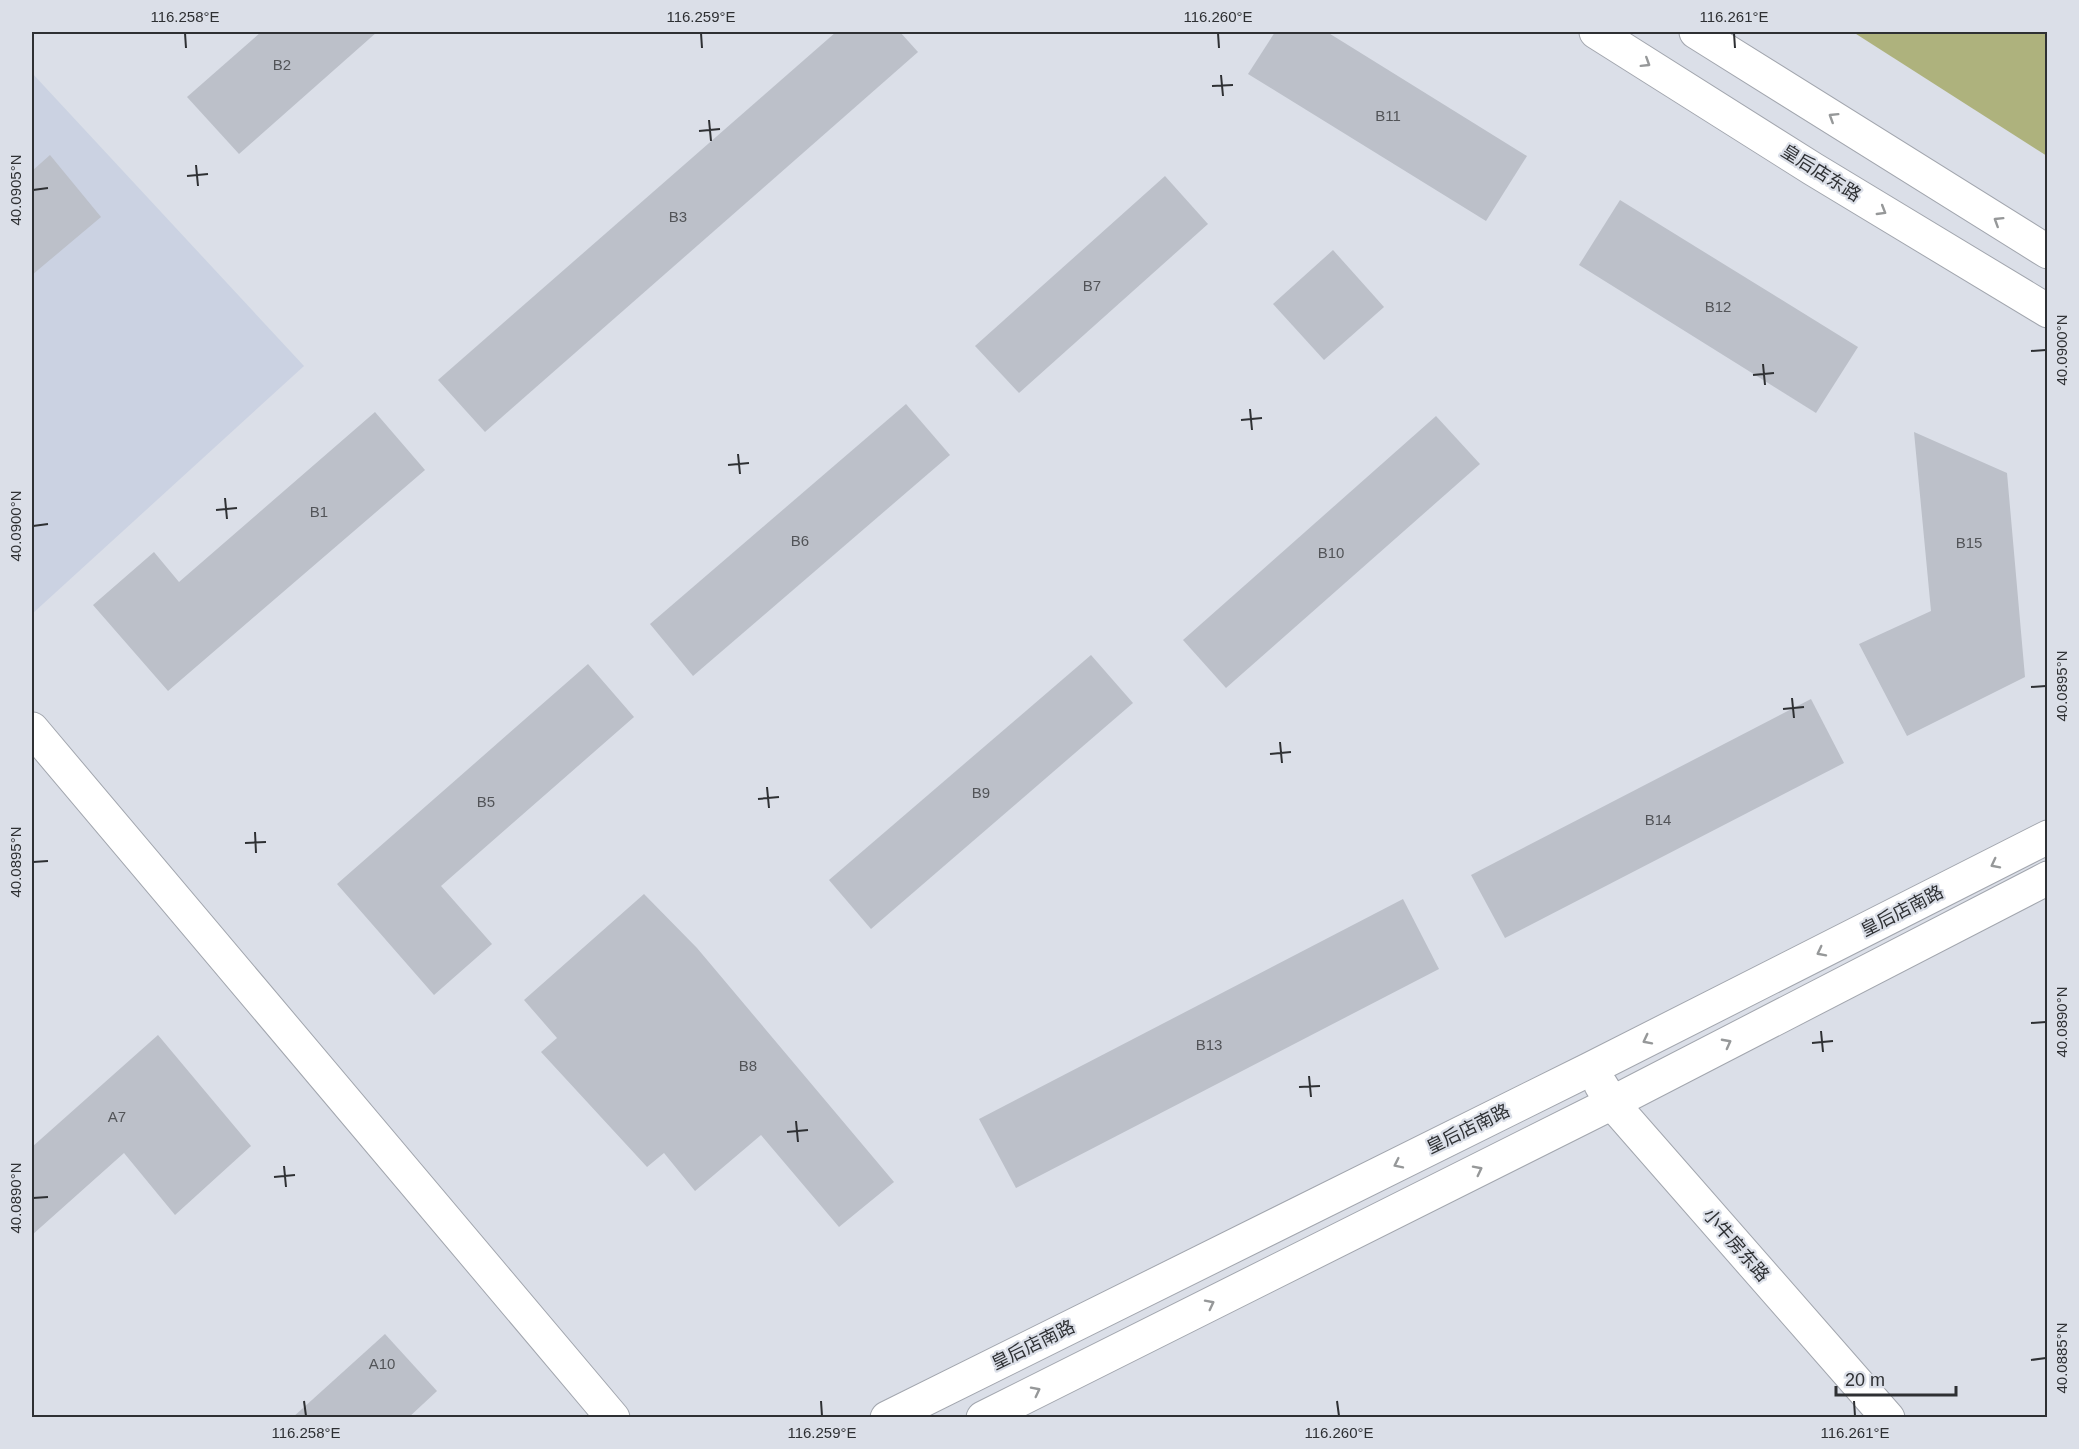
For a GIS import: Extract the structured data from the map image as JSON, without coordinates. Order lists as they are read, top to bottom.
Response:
{
  "streets": {
    "street": ["皇后店东路", "皇后店南路", "小牛房东路"]
  },
  "crossings": [
    ["皇后店南路", "小牛房东路"]
  ],
  "house_numbers": [
    "B2",
    "B11",
    "B3",
    "B7",
    "B12",
    "B1",
    "B6",
    "B15",
    "B10",
    "B9",
    "B5",
    "B14",
    "B13",
    "B8",
    "A7",
    "A10"
  ],
  "scale_bar": "20 m",
  "coordinates": [
    "116.258°E",
    "116.259°E",
    "116.260°E",
    "116.261°E",
    "40.0905°N",
    "40.0900°N",
    "40.0895°N",
    "40.0890°N",
    "40.0885°N"
  ]
}
